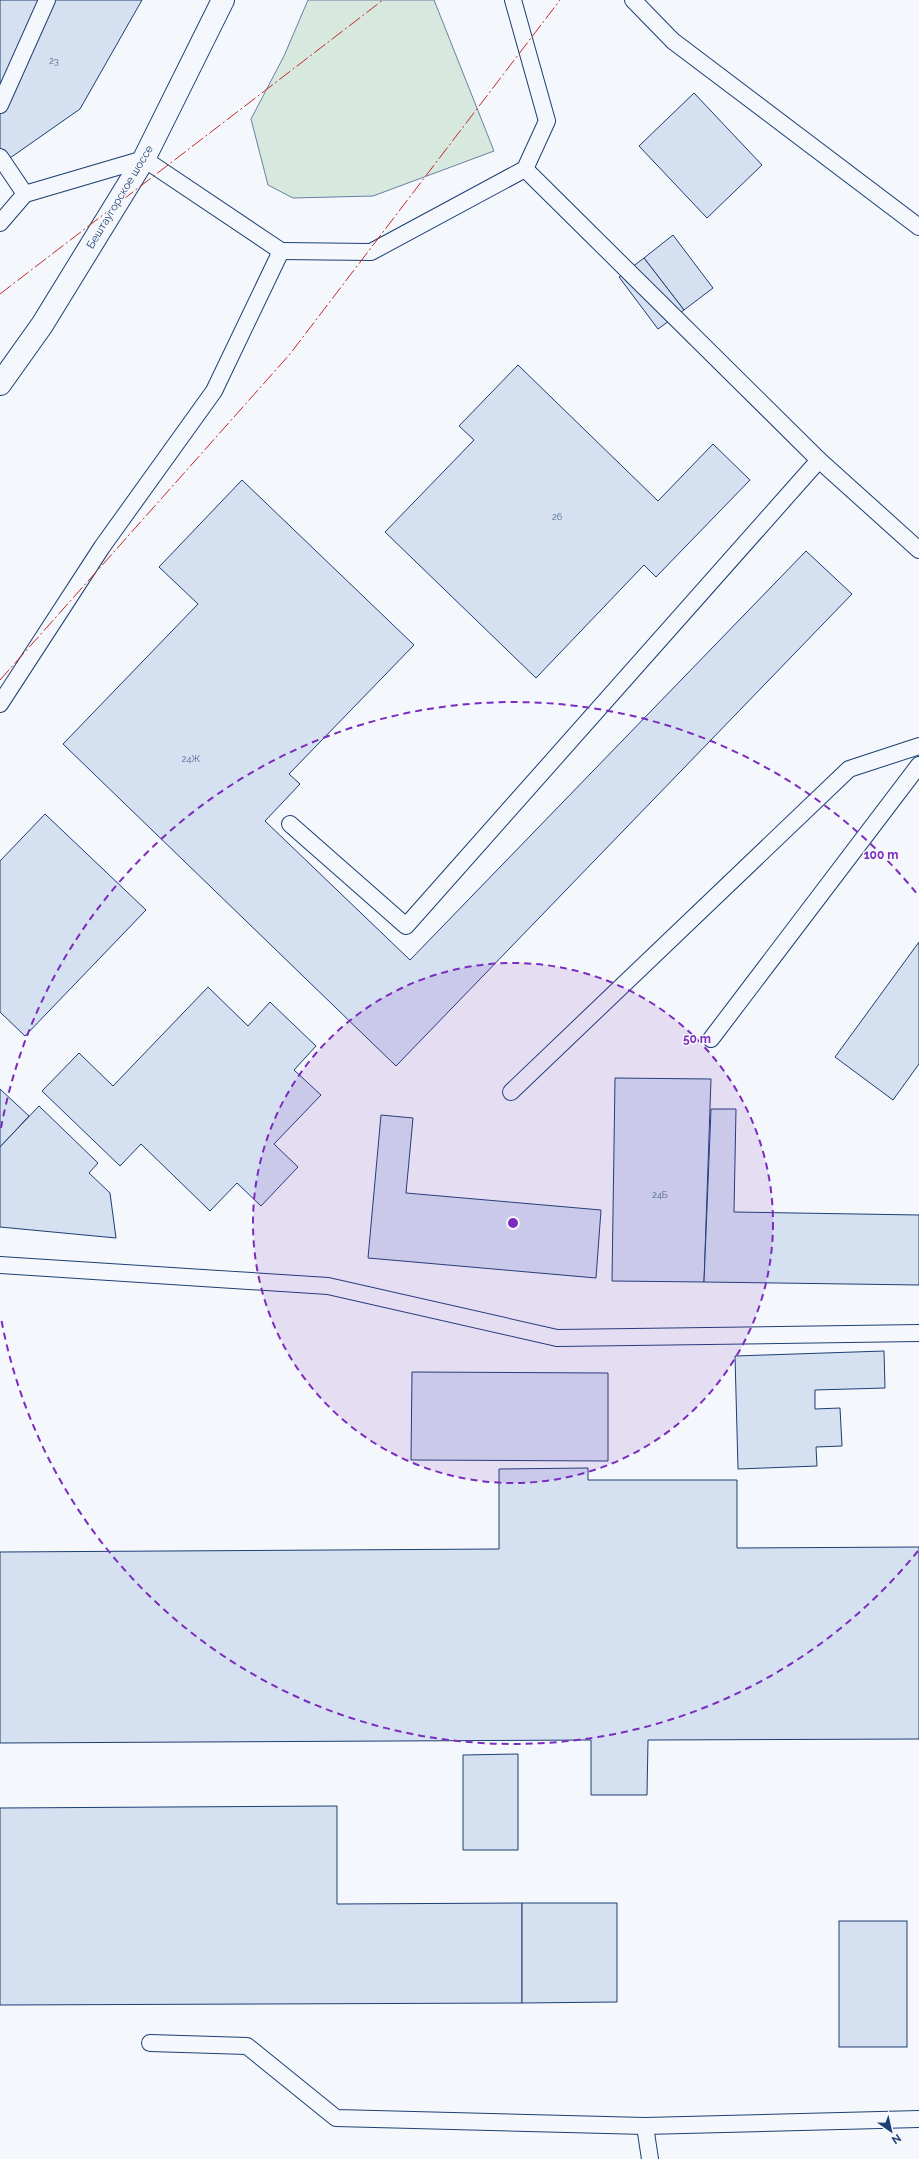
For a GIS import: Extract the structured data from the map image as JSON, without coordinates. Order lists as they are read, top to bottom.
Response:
{
  "streets": {
    "main road": ["Бештаугорское шоссе"]
  },
  "house_numbers": [
    "23",
    "26",
    "24Ж",
    "24Б"
  ],
  "north": "bottom right",
  "rings": ["100 m", "50 m"]
}
